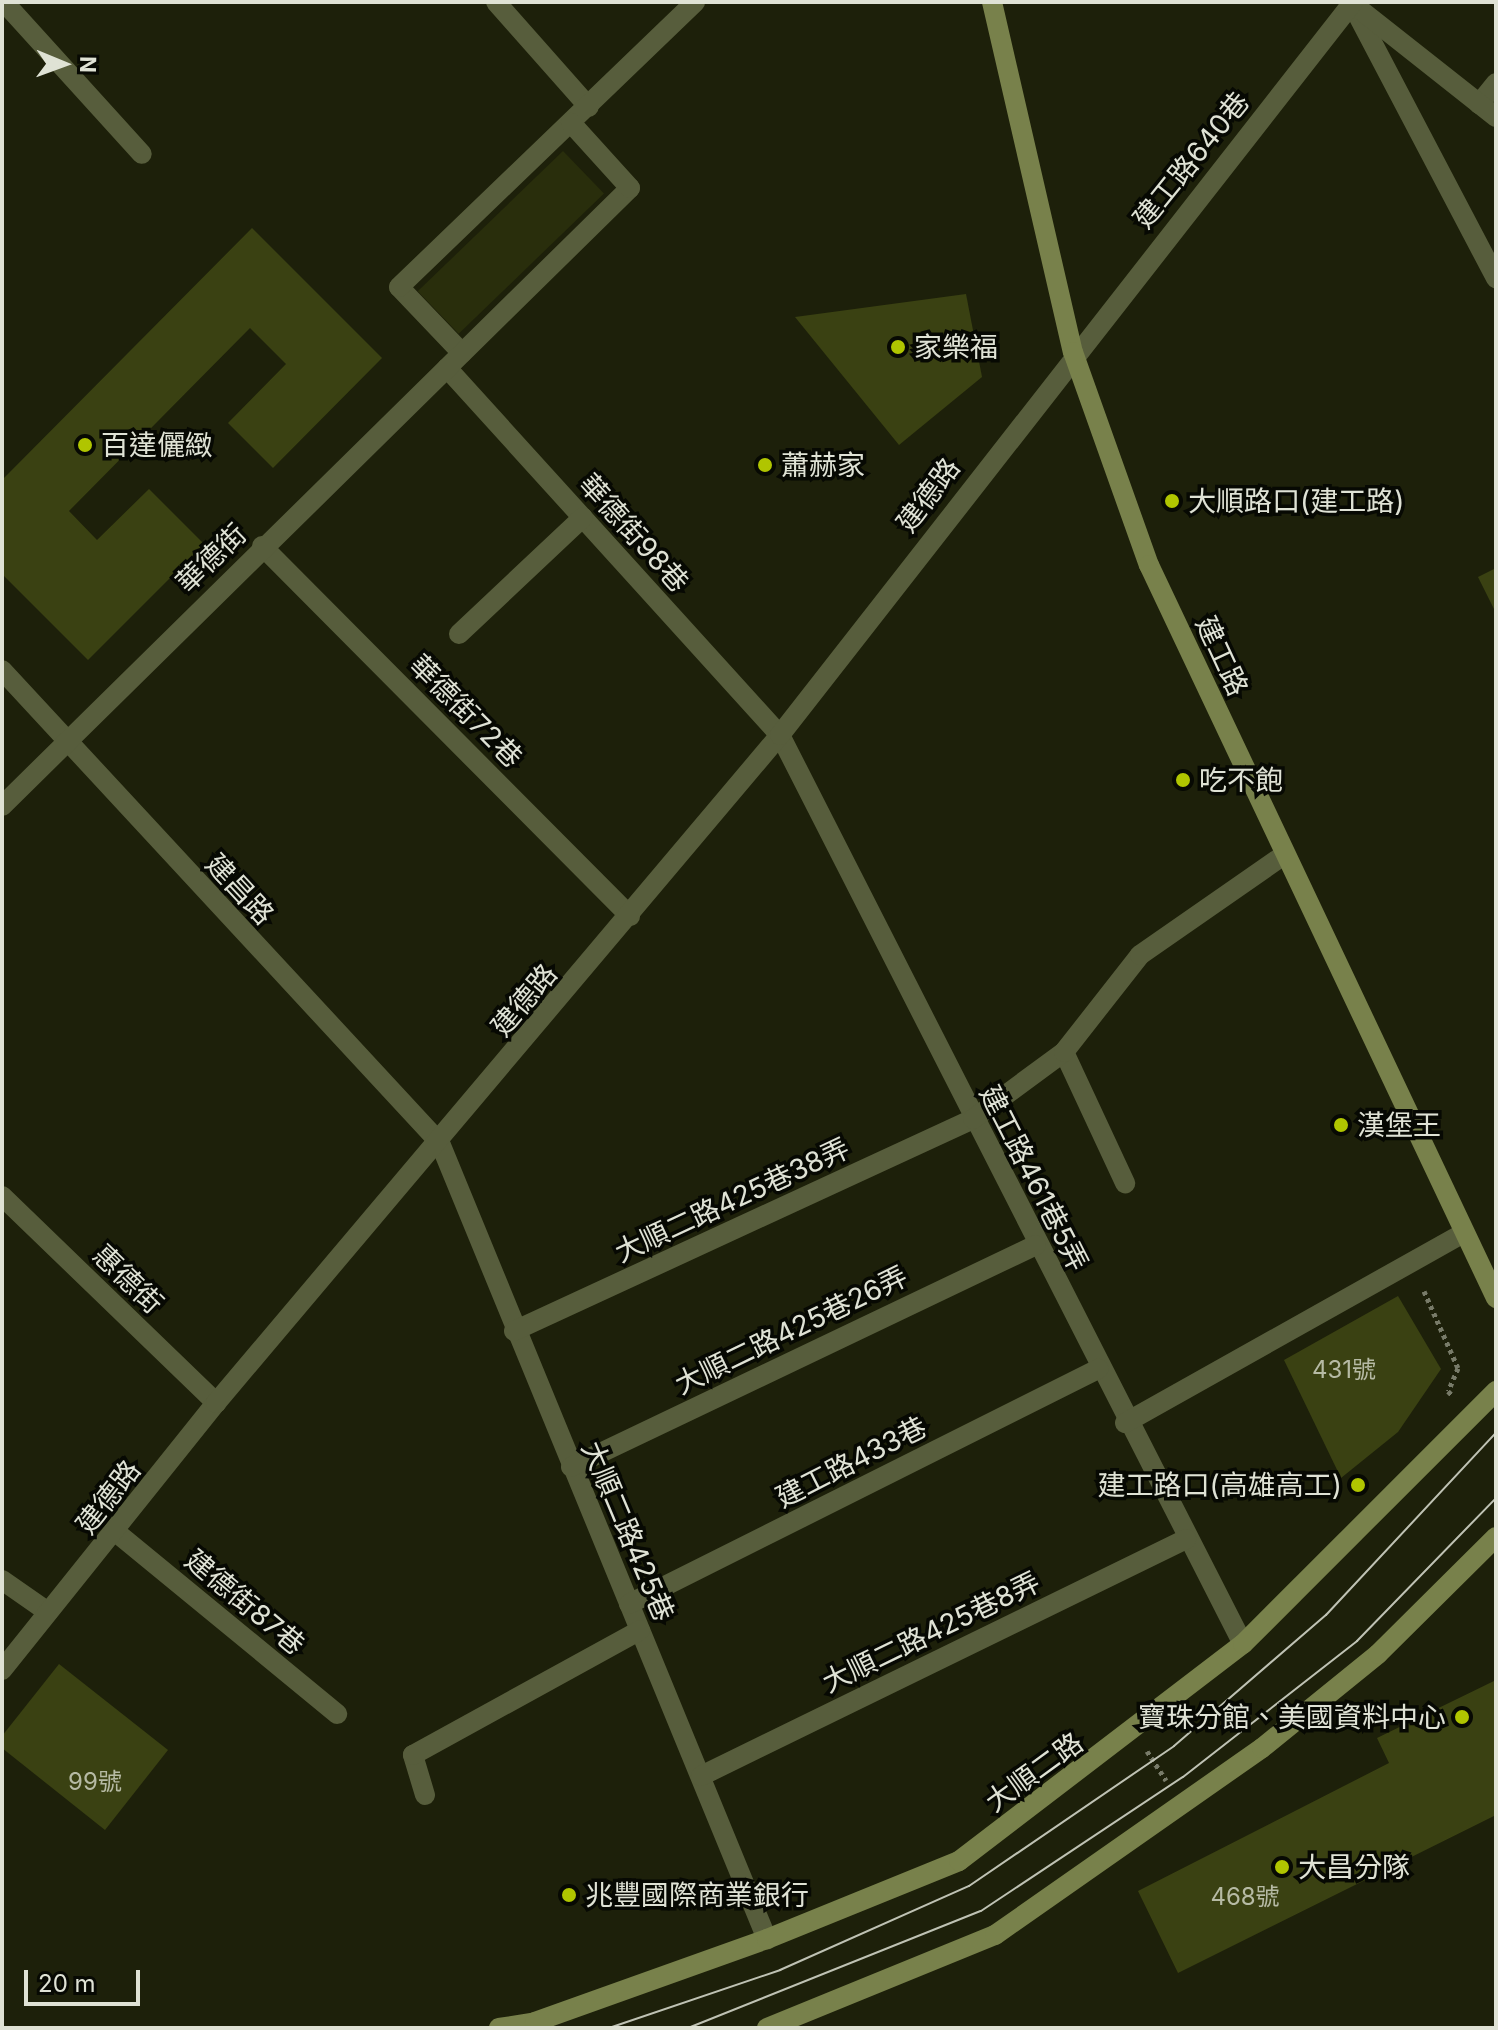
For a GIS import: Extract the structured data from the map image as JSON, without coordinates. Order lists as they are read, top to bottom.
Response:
{
  "streets": {
    "street": [
      "建工路640巷",
      "建德路",
      "華德街98巷",
      "華德街",
      "建工路",
      "華德街72巷",
      "建昌路",
      "建工路461巷5弄",
      "大順二路425巷38弄",
      "惠德街",
      "大順二路425巷26弄",
      "建工路433巷",
      "大順二路425巷",
      "建德街87巷",
      "大順二路425巷8弄",
      "大順二路"
    ]
  },
  "crossings": [
    ["建工路640巷", "建德路"],
    ["建工路640巷", "建工路"],
    ["建德路", "華德街98巷"],
    ["建德路", "建工路"],
    ["建德路", "華德街72巷"],
    ["建德路", "建昌路"],
    ["建德路", "建工路461巷5弄"],
    ["建德路", "惠德街"],
    ["建德路", "大順二路425巷"],
    ["建德路", "建德街87巷"],
    ["華德街98巷", "華德街"],
    ["華德街98巷", "建工路461巷5弄"],
    ["華德街", "華德街72巷"],
    ["華德街", "建昌路"],
    ["建工路", "大順二路425巷38弄"],
    ["建昌路", "大順二路425巷"],
    ["建工路461巷5弄", "大順二路425巷38弄"],
    ["建工路461巷5弄", "大順二路425巷26弄"],
    ["建工路461巷5弄", "建工路433巷"],
    ["建工路461巷5弄", "大順二路425巷8弄"],
    ["建工路461巷5弄", "大順二路"],
    ["大順二路425巷38弄", "大順二路425巷"],
    ["大順二路425巷26弄", "大順二路425巷"],
    ["建工路433巷", "大順二路425巷"],
    ["大順二路425巷", "大順二路425巷8弄"],
    ["大順二路425巷", "大順二路"]
  ],
  "places": [
    "家樂福",
    "百達儷緻",
    "蕭赫家",
    "大順路口(建工路)",
    "吃不飽",
    "漢堡王",
    "建工路口(高雄高工)",
    "寶珠分館、美國資料中心",
    "大昌分隊",
    "兆豐國際商業銀行"
  ],
  "house_numbers": ["431號", "99號", "468號"],
  "scale_bar": "20 m",
  "north": "right"
}
